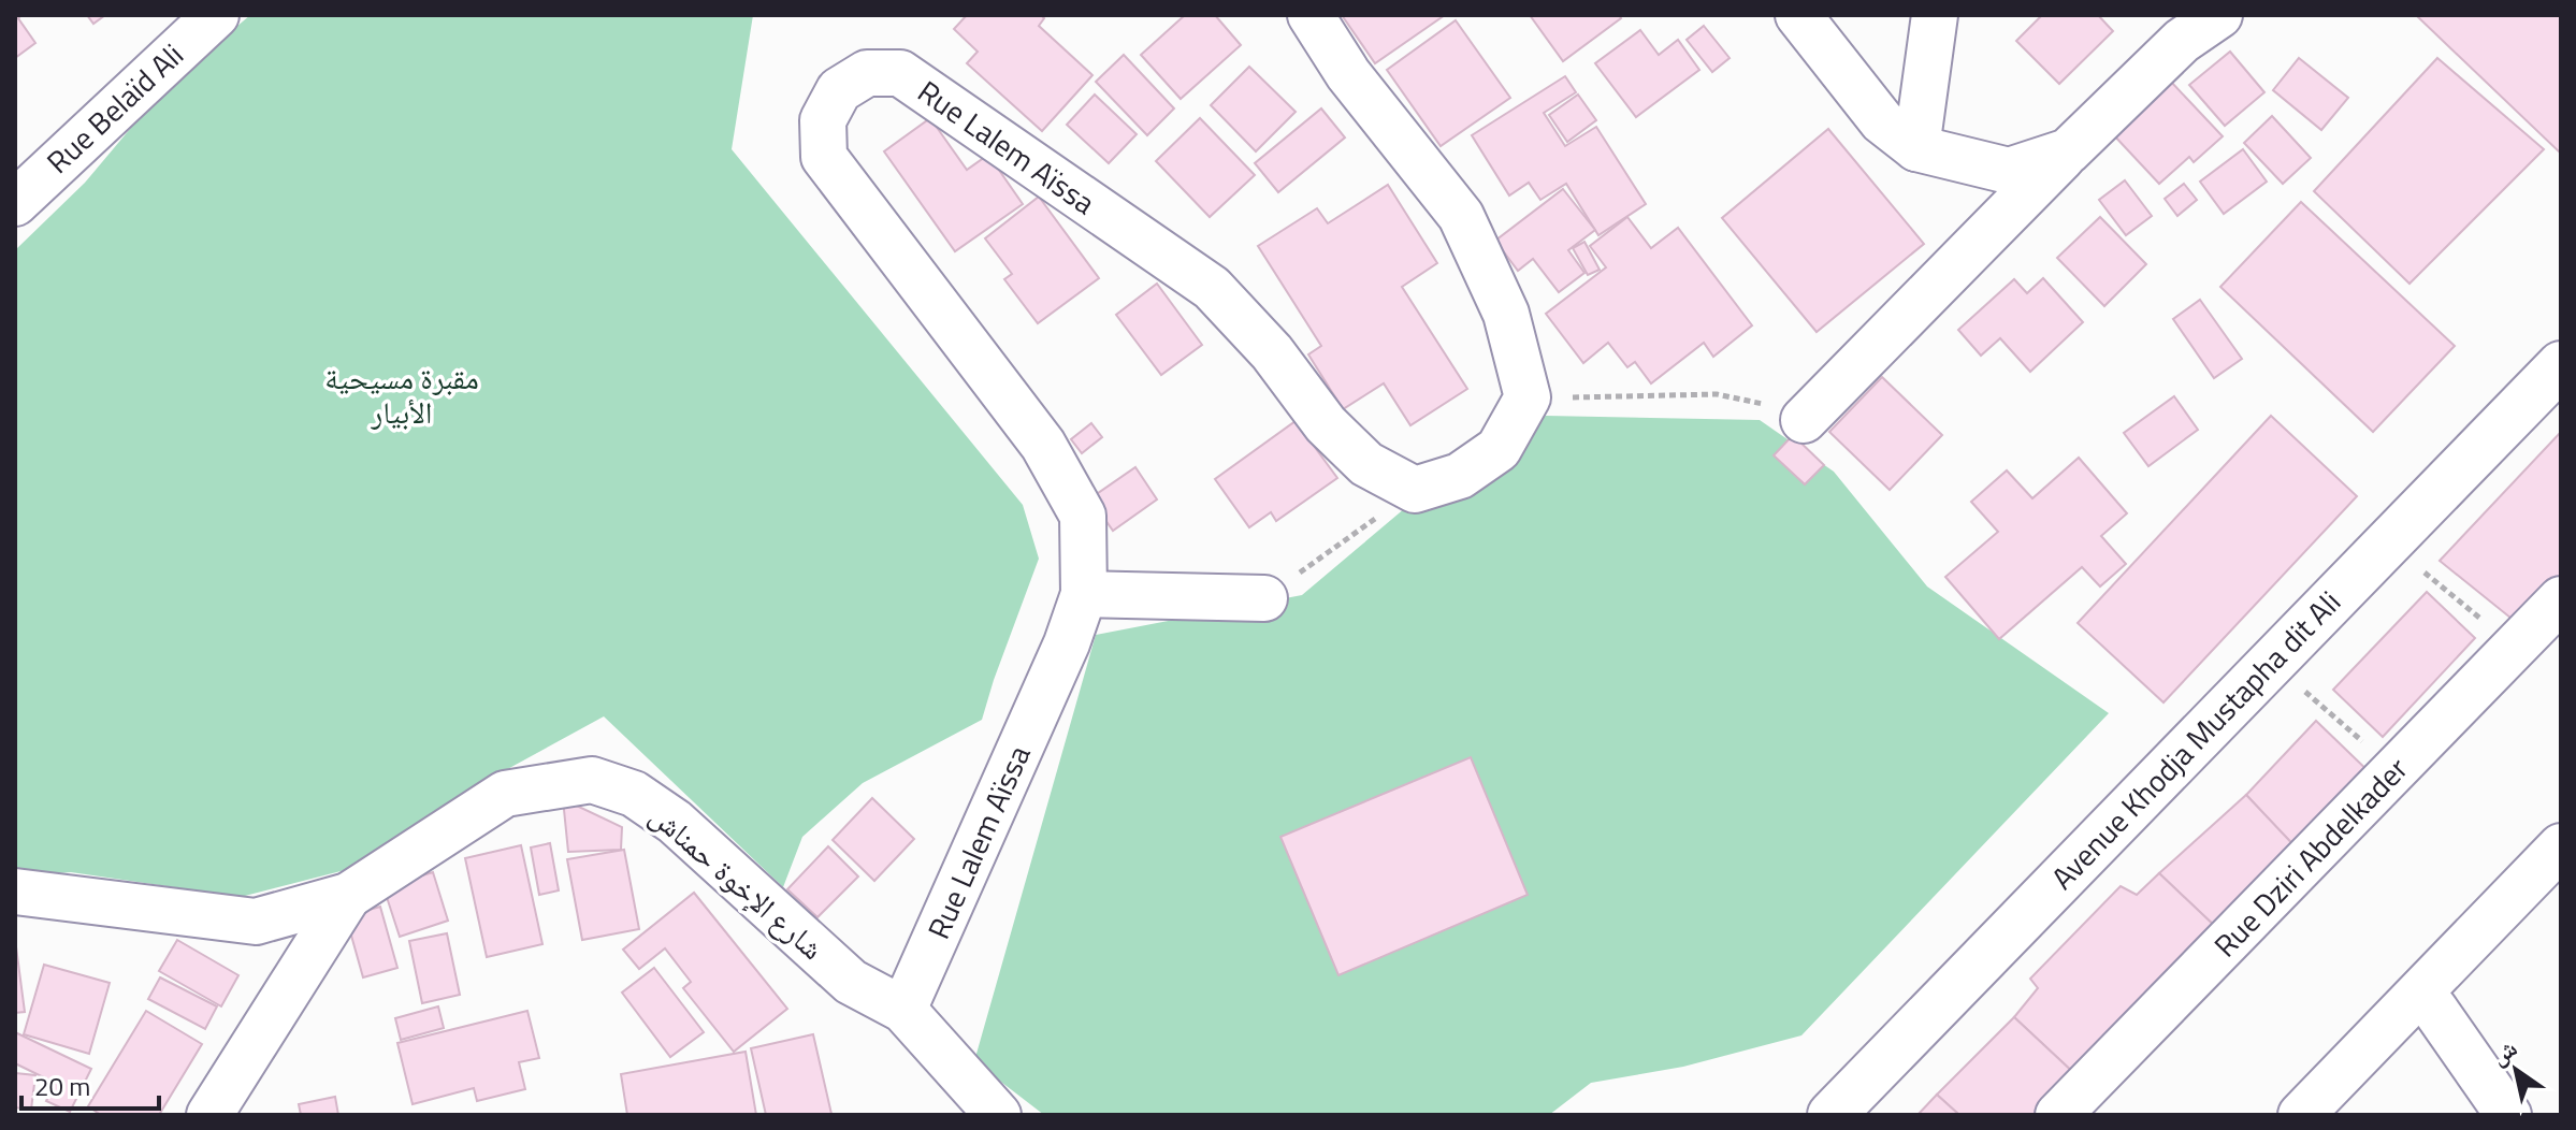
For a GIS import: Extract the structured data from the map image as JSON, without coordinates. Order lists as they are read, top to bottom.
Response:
{
  "streets": {
    "main road": ["Avenue Khodja Mustapha dit Ali"],
    "street": [
      "Rue Belaïd Ali",
      "Rue Lalem Aïssa",
      "Rue Dziri Abdelkader",
      "شارع الإخوة حمناش"
    ]
  },
  "crossings": [
    ["Rue Lalem Aïssa", "شارع الإخوة حمناش"]
  ],
  "parks": ["مقبرة مسيحية الأبيار"],
  "scale_bar": "20 m",
  "north": "top left"
}
